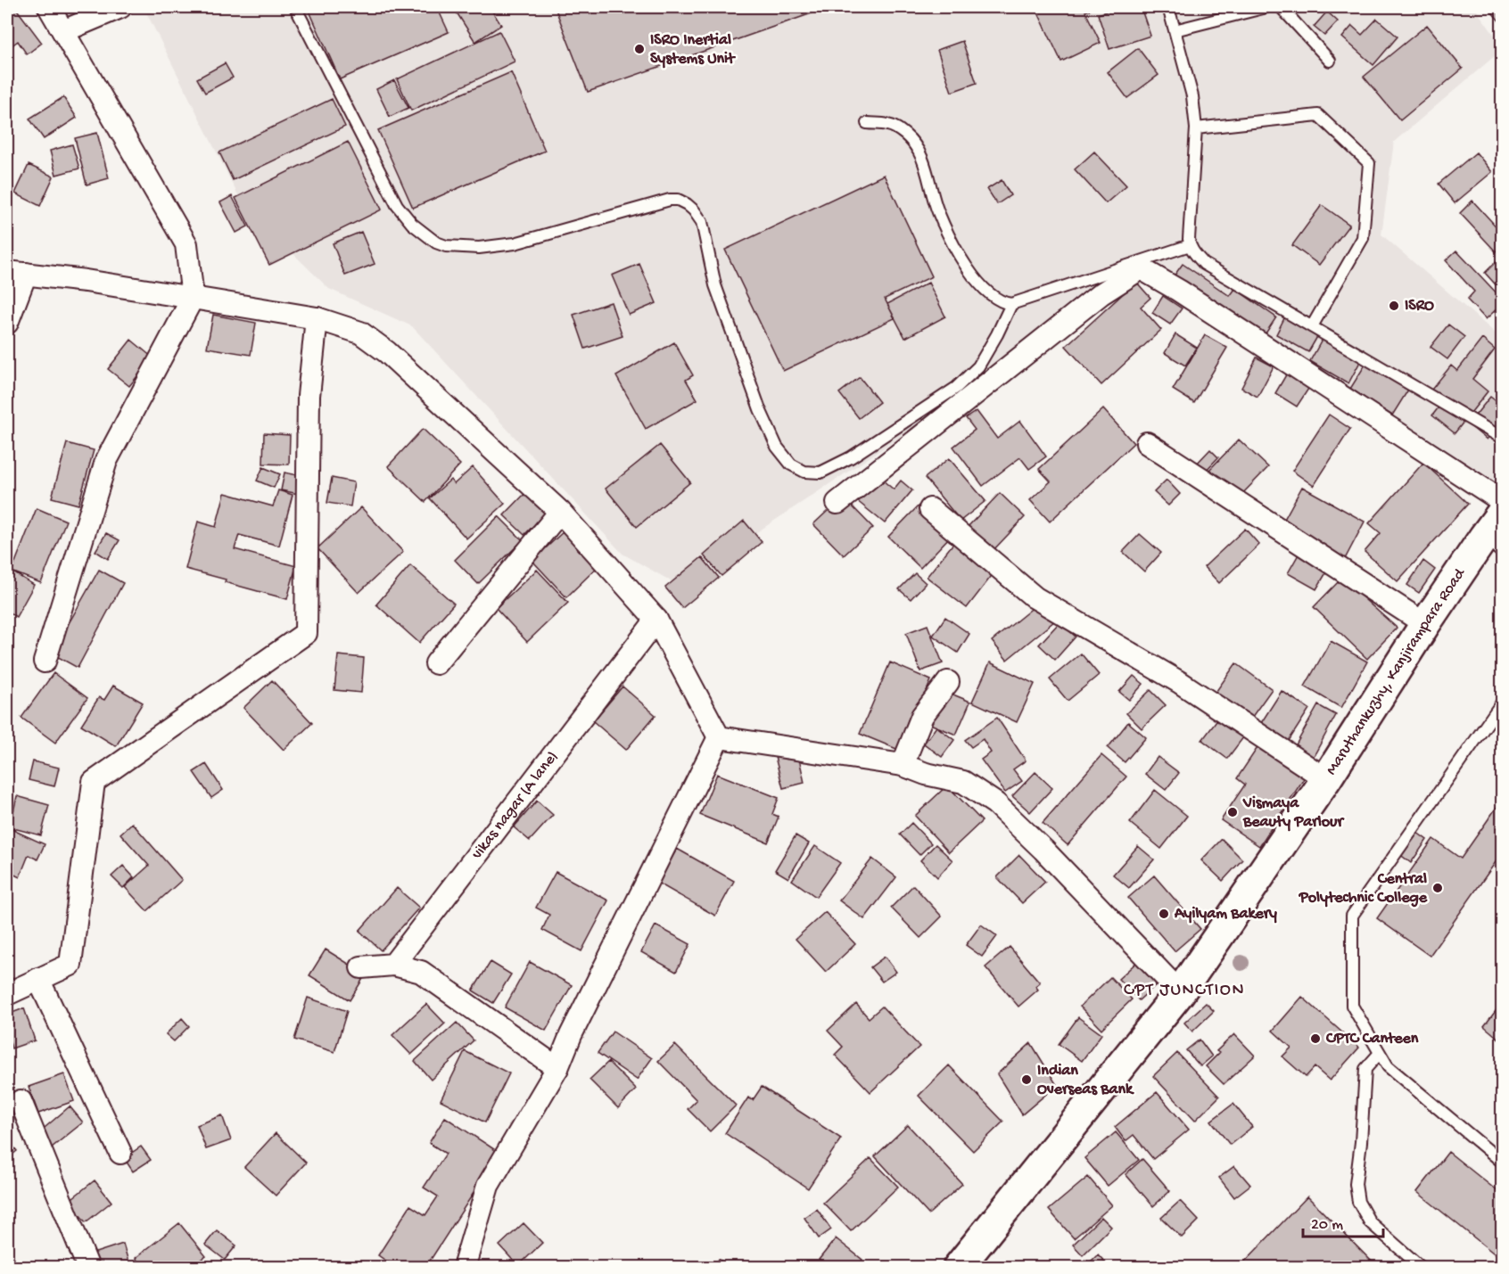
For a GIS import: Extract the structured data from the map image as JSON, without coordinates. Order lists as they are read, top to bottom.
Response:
{
  "streets": {
    "main road": ["Maruthankuzhy, Kanjirampara Road"],
    "street": ["vikas nagar (A lane)"]
  },
  "districts": ["CPT JUNCTION"],
  "places": [
    "ISRO Inertial Systems Unit",
    "ISRO",
    "Vismaya Beauty Parlour",
    "Central Polytechnic College",
    "Ayilyam Bakery",
    "CPTC Canteen",
    "Indian Overseas Bank"
  ],
  "scale_bar": "20 m"
}
